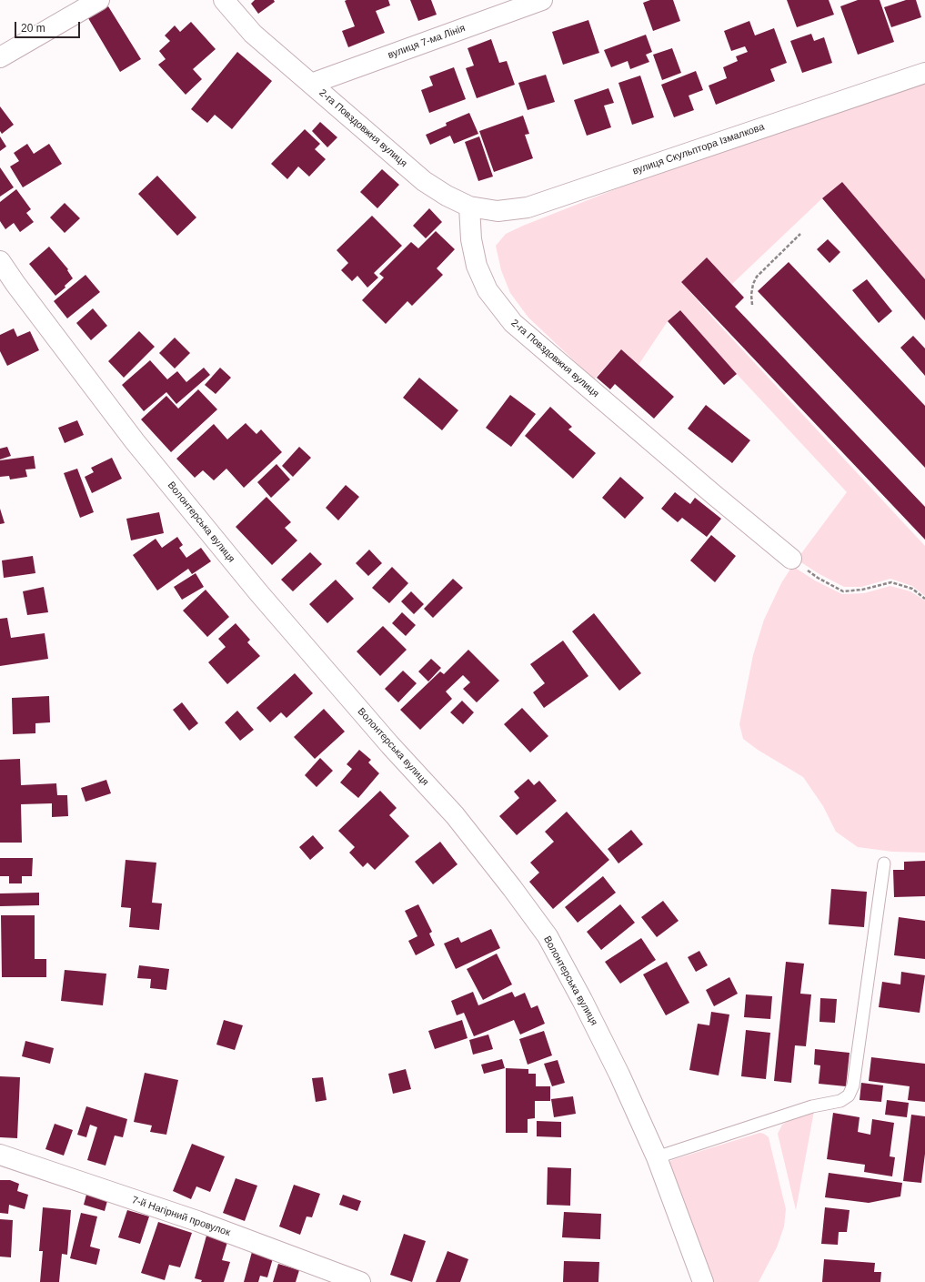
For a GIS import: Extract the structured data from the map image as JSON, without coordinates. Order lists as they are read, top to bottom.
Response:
{
  "streets": {
    "street": [
      "вулиця 7-ма Лінія",
      "2-га Повздовжня вулиця",
      "вулиця Скульптора Ізмалкова",
      "Волонтерська вулиця",
      "7-й Нагірний провулок"
    ]
  },
  "crossings": [
    ["вулиця 7-ма Лінія", "2-га Повздовжня вулиця"],
    ["2-га Повздовжня вулиця", "вулиця Скульптора Ізмалкова"]
  ],
  "scale_bar": "20 m"
}
